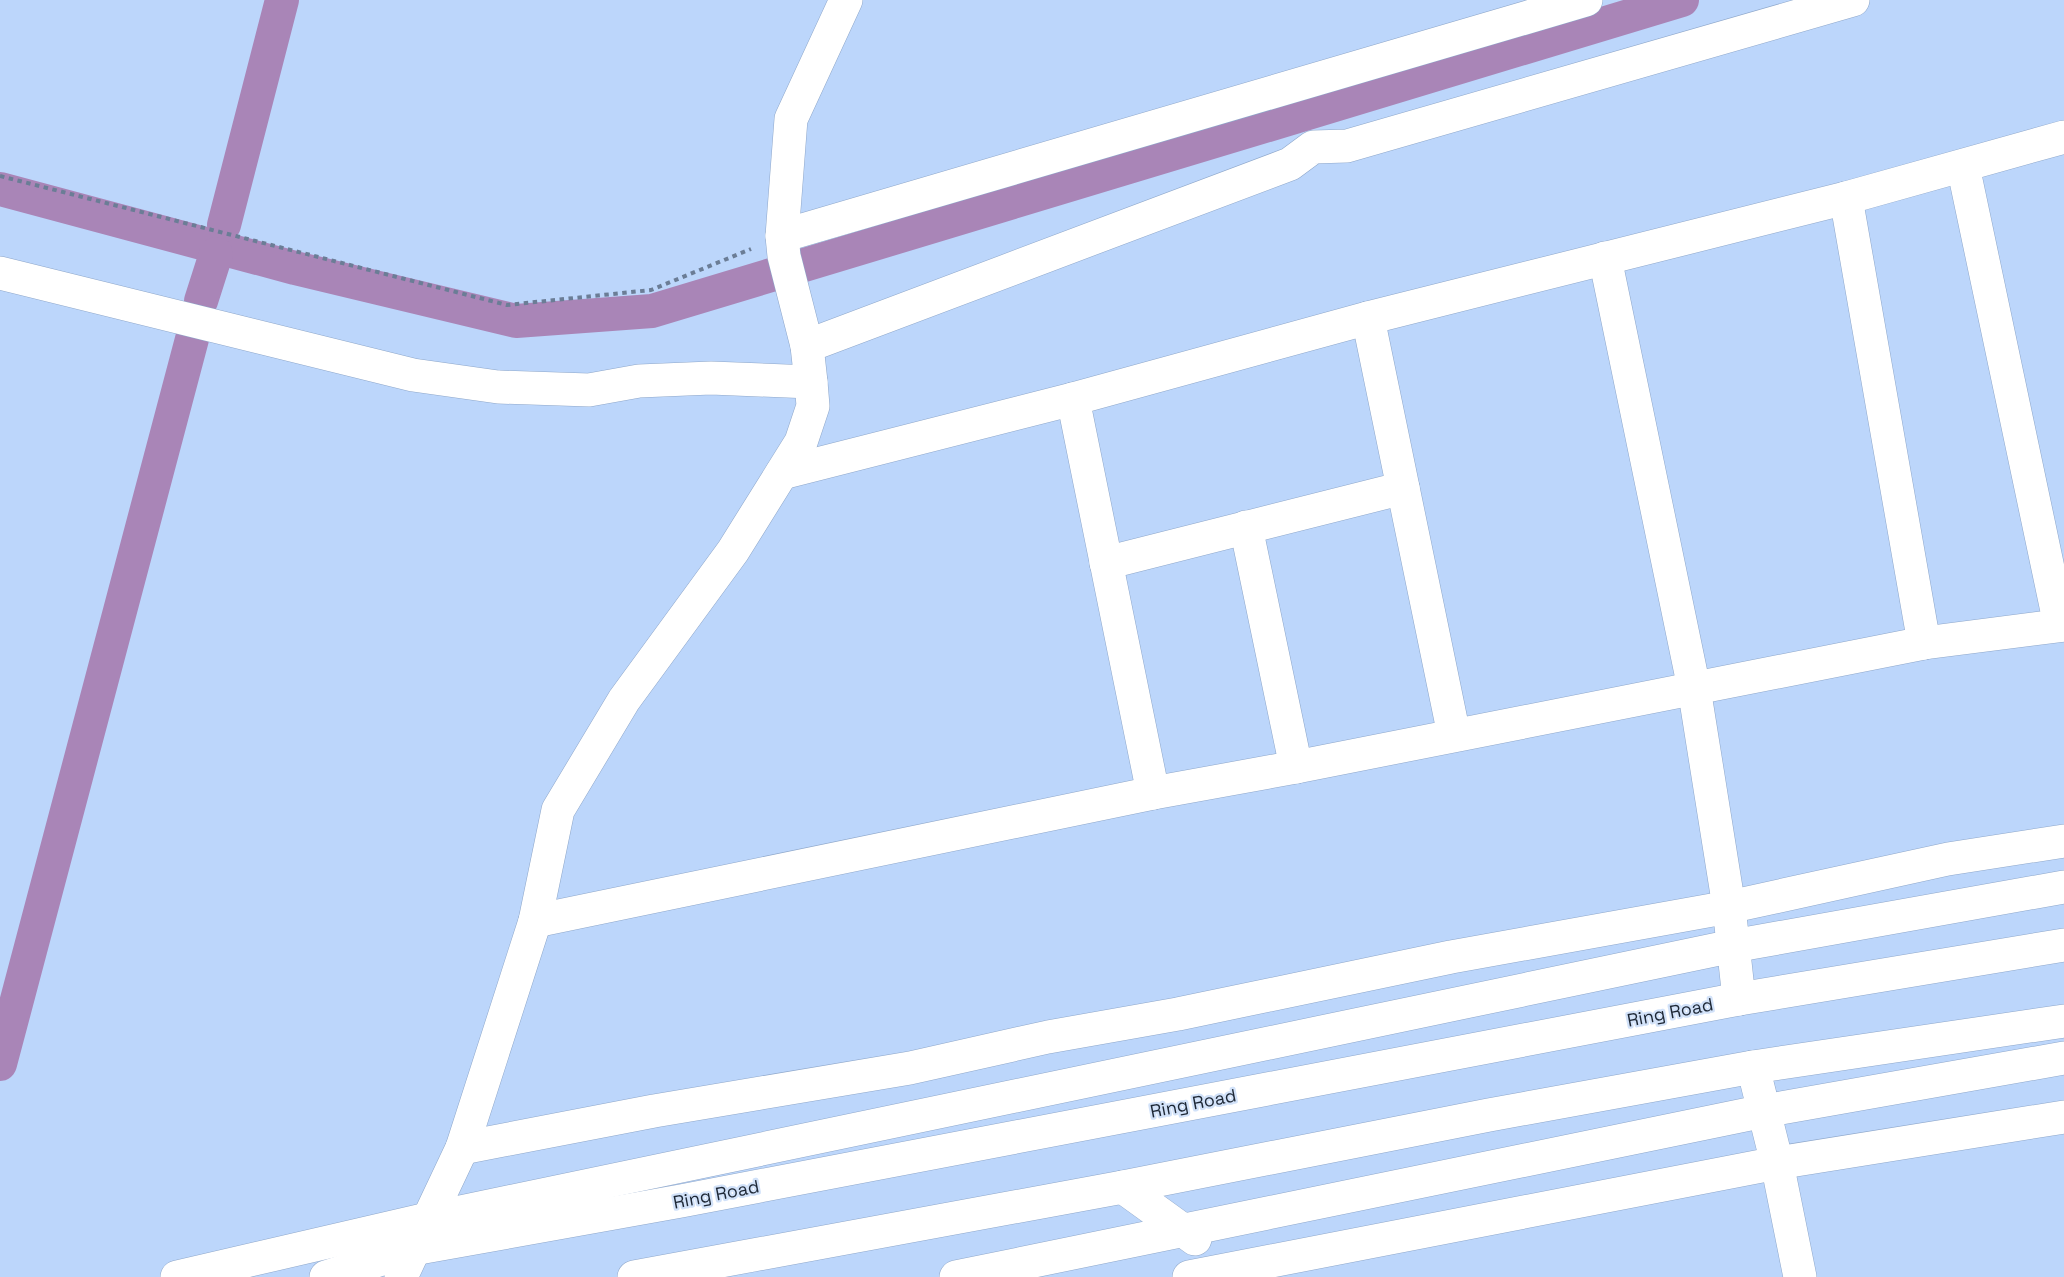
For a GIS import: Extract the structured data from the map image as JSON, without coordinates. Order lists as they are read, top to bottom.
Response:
{
  "streets": {
    "main road": ["Ring Road"]
  }
}
